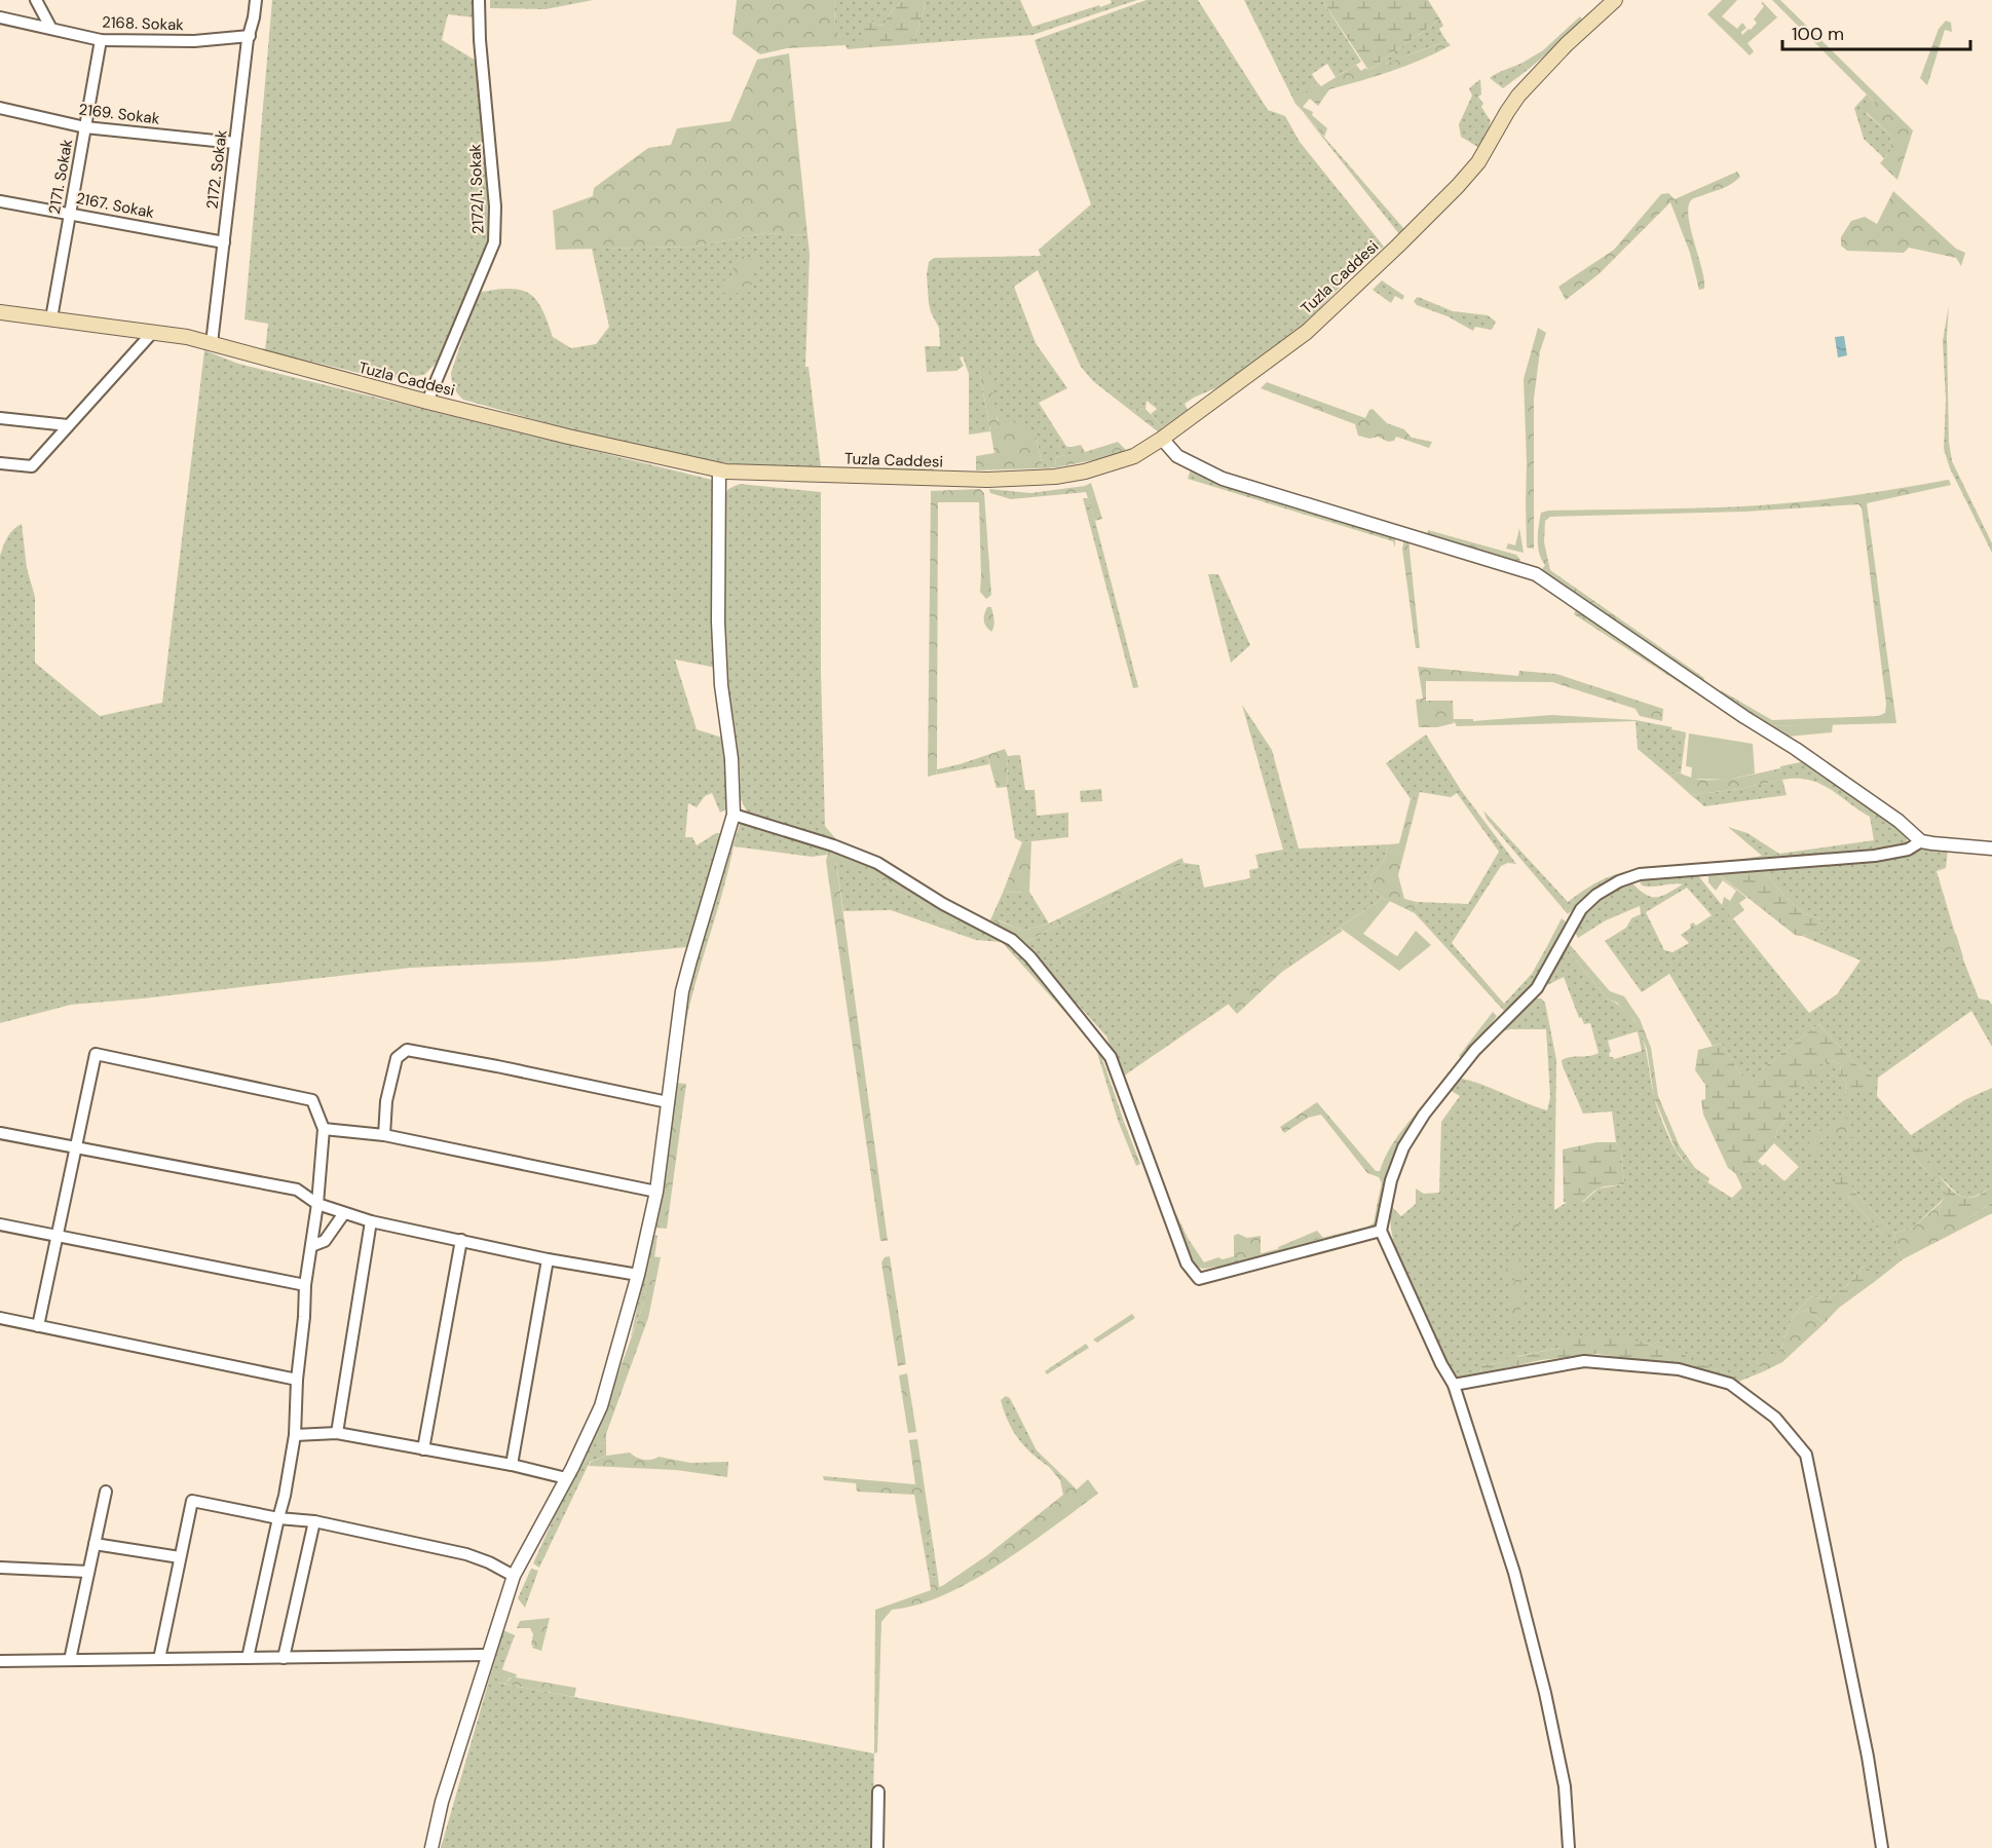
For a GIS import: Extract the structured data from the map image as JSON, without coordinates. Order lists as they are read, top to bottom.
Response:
{
  "streets": {
    "main road": ["Tuzla Caddesi"],
    "street": [
      "2168. Sokak",
      "2169. Sokak",
      "2172. Sokak",
      "2171. Sokak",
      "2172/1. Sokak",
      "2167. Sokak"
    ]
  },
  "crossings": [
    ["2168. Sokak", "2172. Sokak"],
    ["2168. Sokak", "2171. Sokak"],
    ["2169. Sokak", "2172. Sokak"],
    ["2169. Sokak", "2171. Sokak"],
    ["2172. Sokak", "2167. Sokak"],
    ["2172. Sokak", "Tuzla Caddesi"],
    ["2171. Sokak", "2167. Sokak"],
    ["2171. Sokak", "Tuzla Caddesi"],
    ["2172/1. Sokak", "Tuzla Caddesi"]
  ],
  "scale_bar": "100 m"
}
